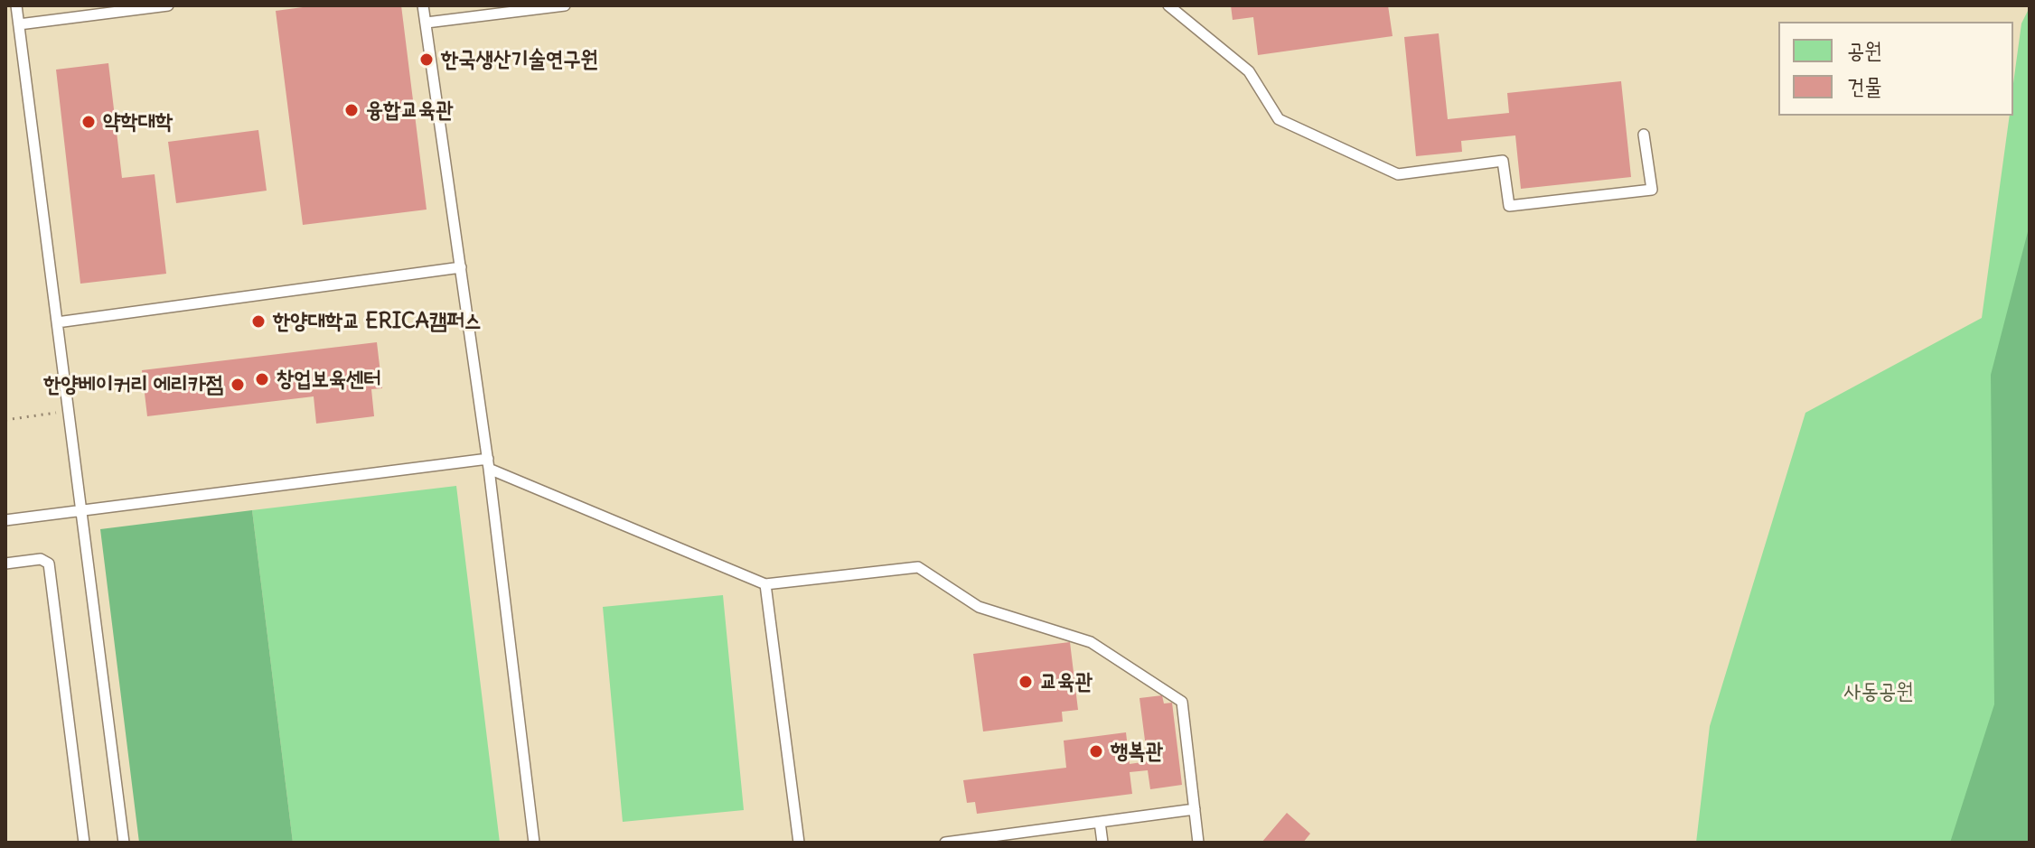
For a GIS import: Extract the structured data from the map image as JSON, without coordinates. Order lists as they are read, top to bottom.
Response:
{
  "parks": ["사동공원"],
  "places": [
    "한국생산기술연구원",
    "융합교육관",
    "약학대학",
    "한양대학교 ERICA캠퍼스",
    "창업보육센터",
    "한양베이커리 에리카점",
    "교육관",
    "행복관"
  ],
  "legend": ["공원", "건물"]
}
